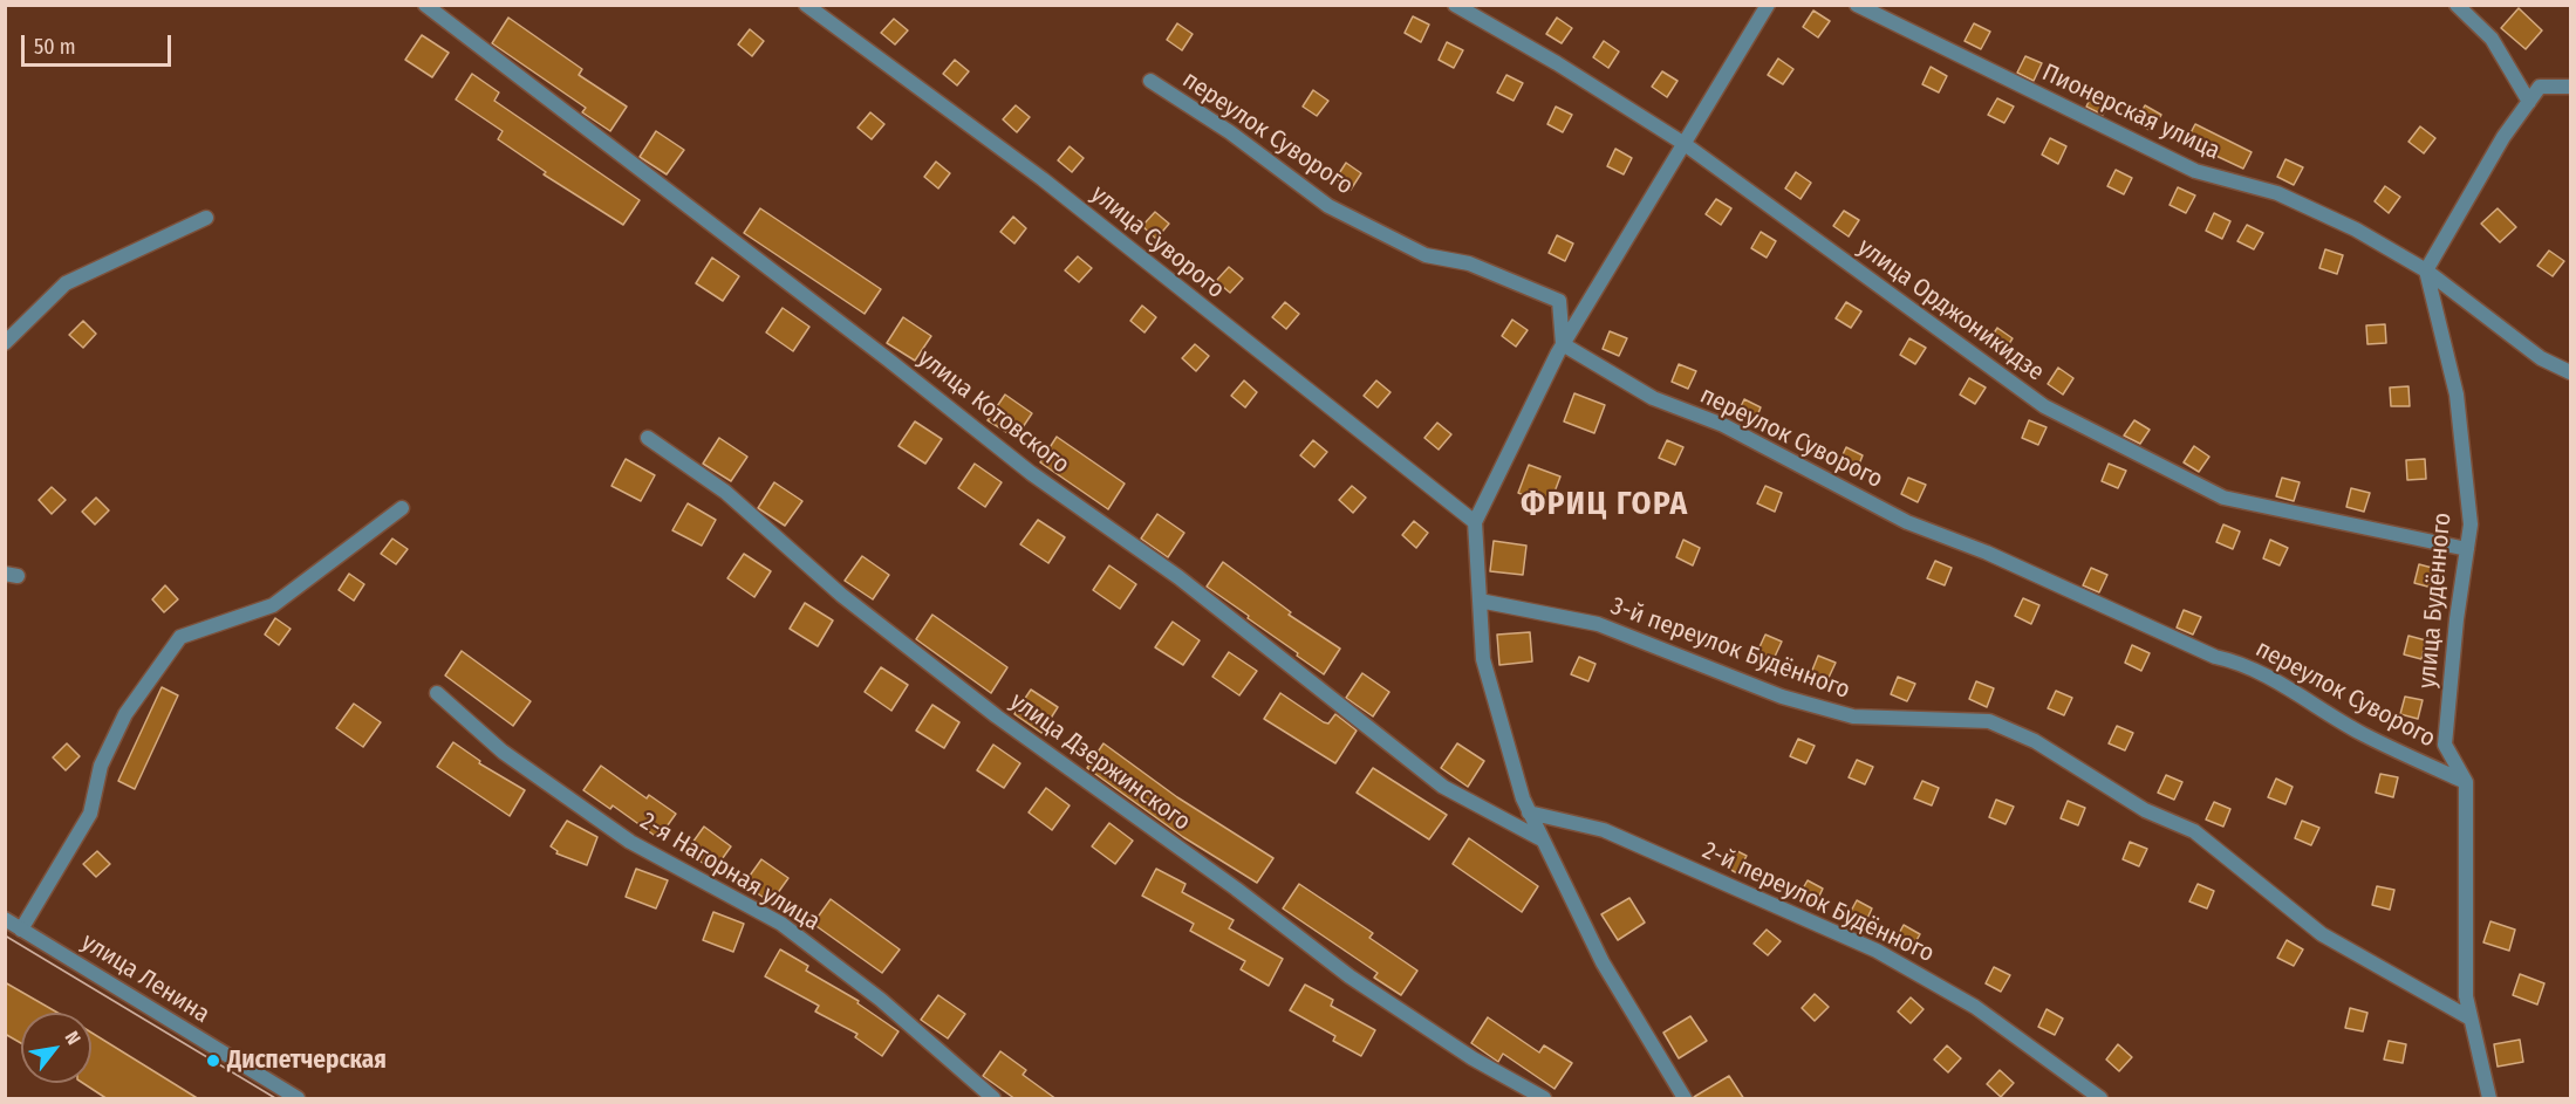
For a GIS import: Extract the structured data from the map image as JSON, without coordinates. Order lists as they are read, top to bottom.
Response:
{
  "streets": {
    "street": [
      "Пионерская улица",
      "переулок Суворого",
      "улица Суворого",
      "улица Орджоникидзе",
      "улица Котовского",
      "улица Будённого",
      "3-й переулок Будённого",
      "улица Дзержинского",
      "2-я Нагорная улица",
      "2-й переулок Будённого",
      "улица Ленина"
    ]
  },
  "crossings": [
    ["Пионерская улица", "улица Будённого"],
    ["переулок Суворого", "улица Будённого"],
    ["улица Орджоникидзе", "улица Будённого"],
    ["улица Будённого", "3-й переулок Будённого"]
  ],
  "districts": ["ФРИЦ ГОРА"],
  "places": ["Диспетчерская"],
  "scale_bar": "50 m",
  "north": "top right"
}
